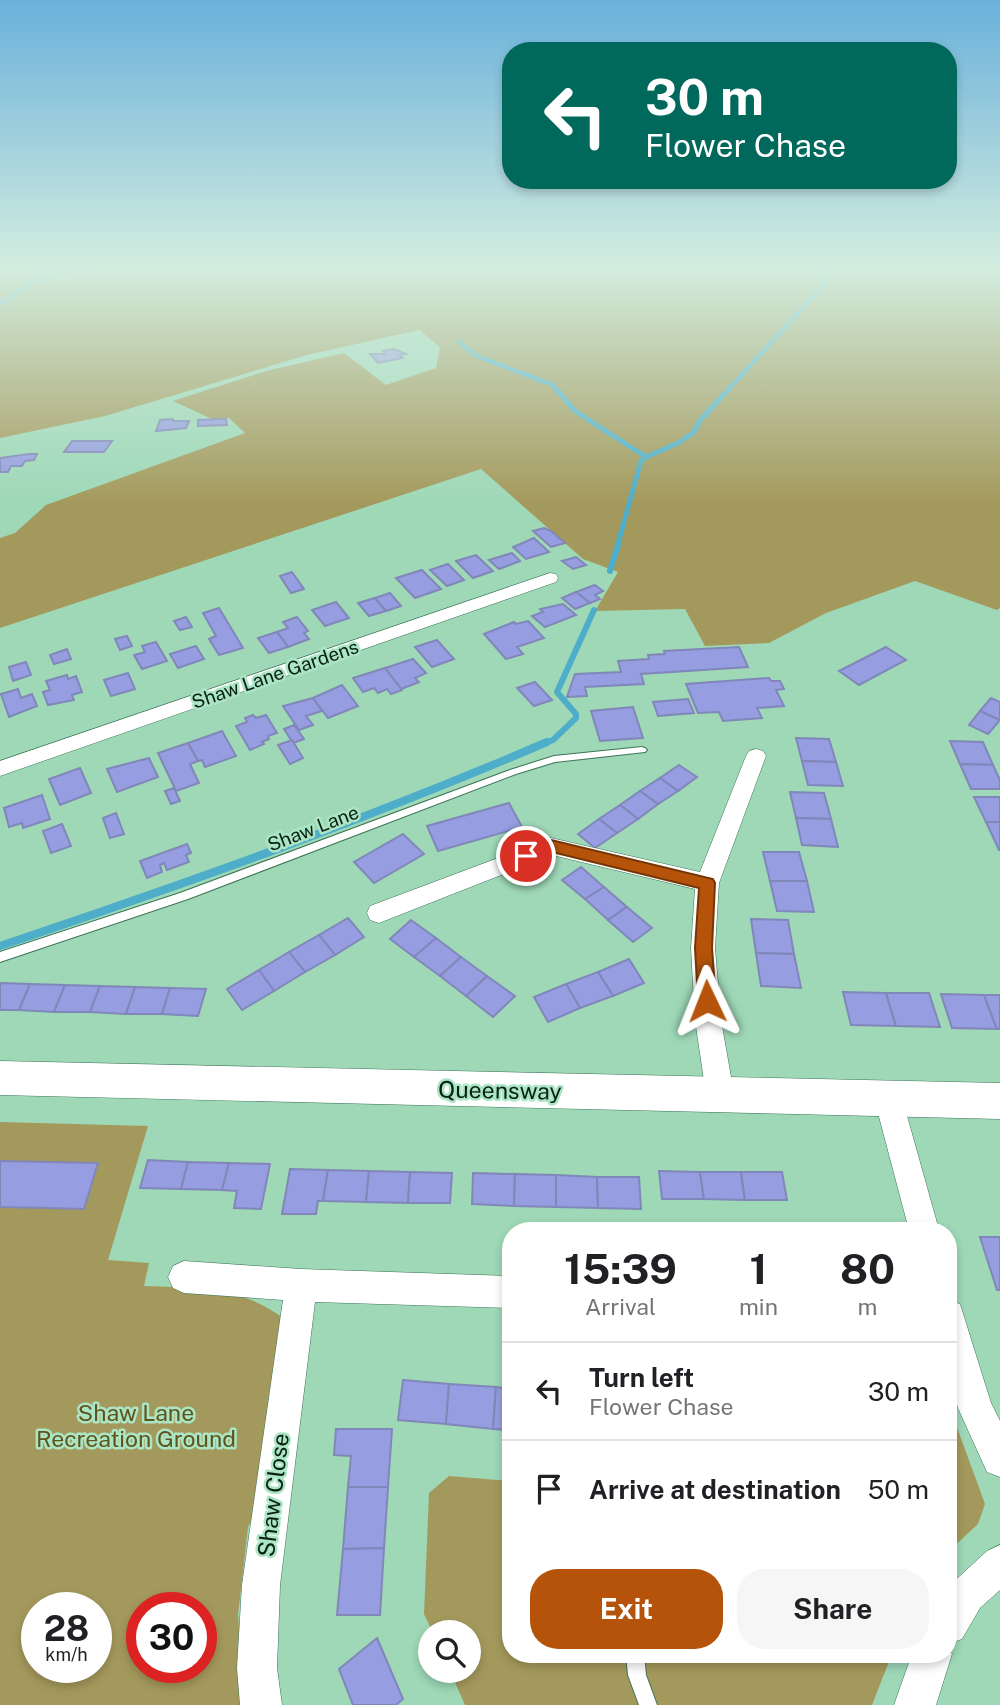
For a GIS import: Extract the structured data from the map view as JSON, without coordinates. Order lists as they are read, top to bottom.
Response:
{
  "streets": {
    "street": ["Shaw Lane Gardens", "Queensway", "Shaw Close"],
    "lane": ["Shaw Lane"]
  },
  "parks": ["Shaw Lane Recreation Ground"],
  "page": {
    "turn": ["30 m", "Flower Chase"],
    "eta": [
      "15:39",
      "Arrival",
      "1",
      "min",
      "80",
      "m"
    ],
    "list": [
      {
        "name": "Turn left",
        "note": "Flower Chase",
        "value": "30 m"
      },
      {
        "name": "Arrive at destination",
        "value": "50 m"
      }
    ],
    "buttons": ["Exit", "Share"],
    "speed": "28 km/h",
    "limit": "30"
  }
}
